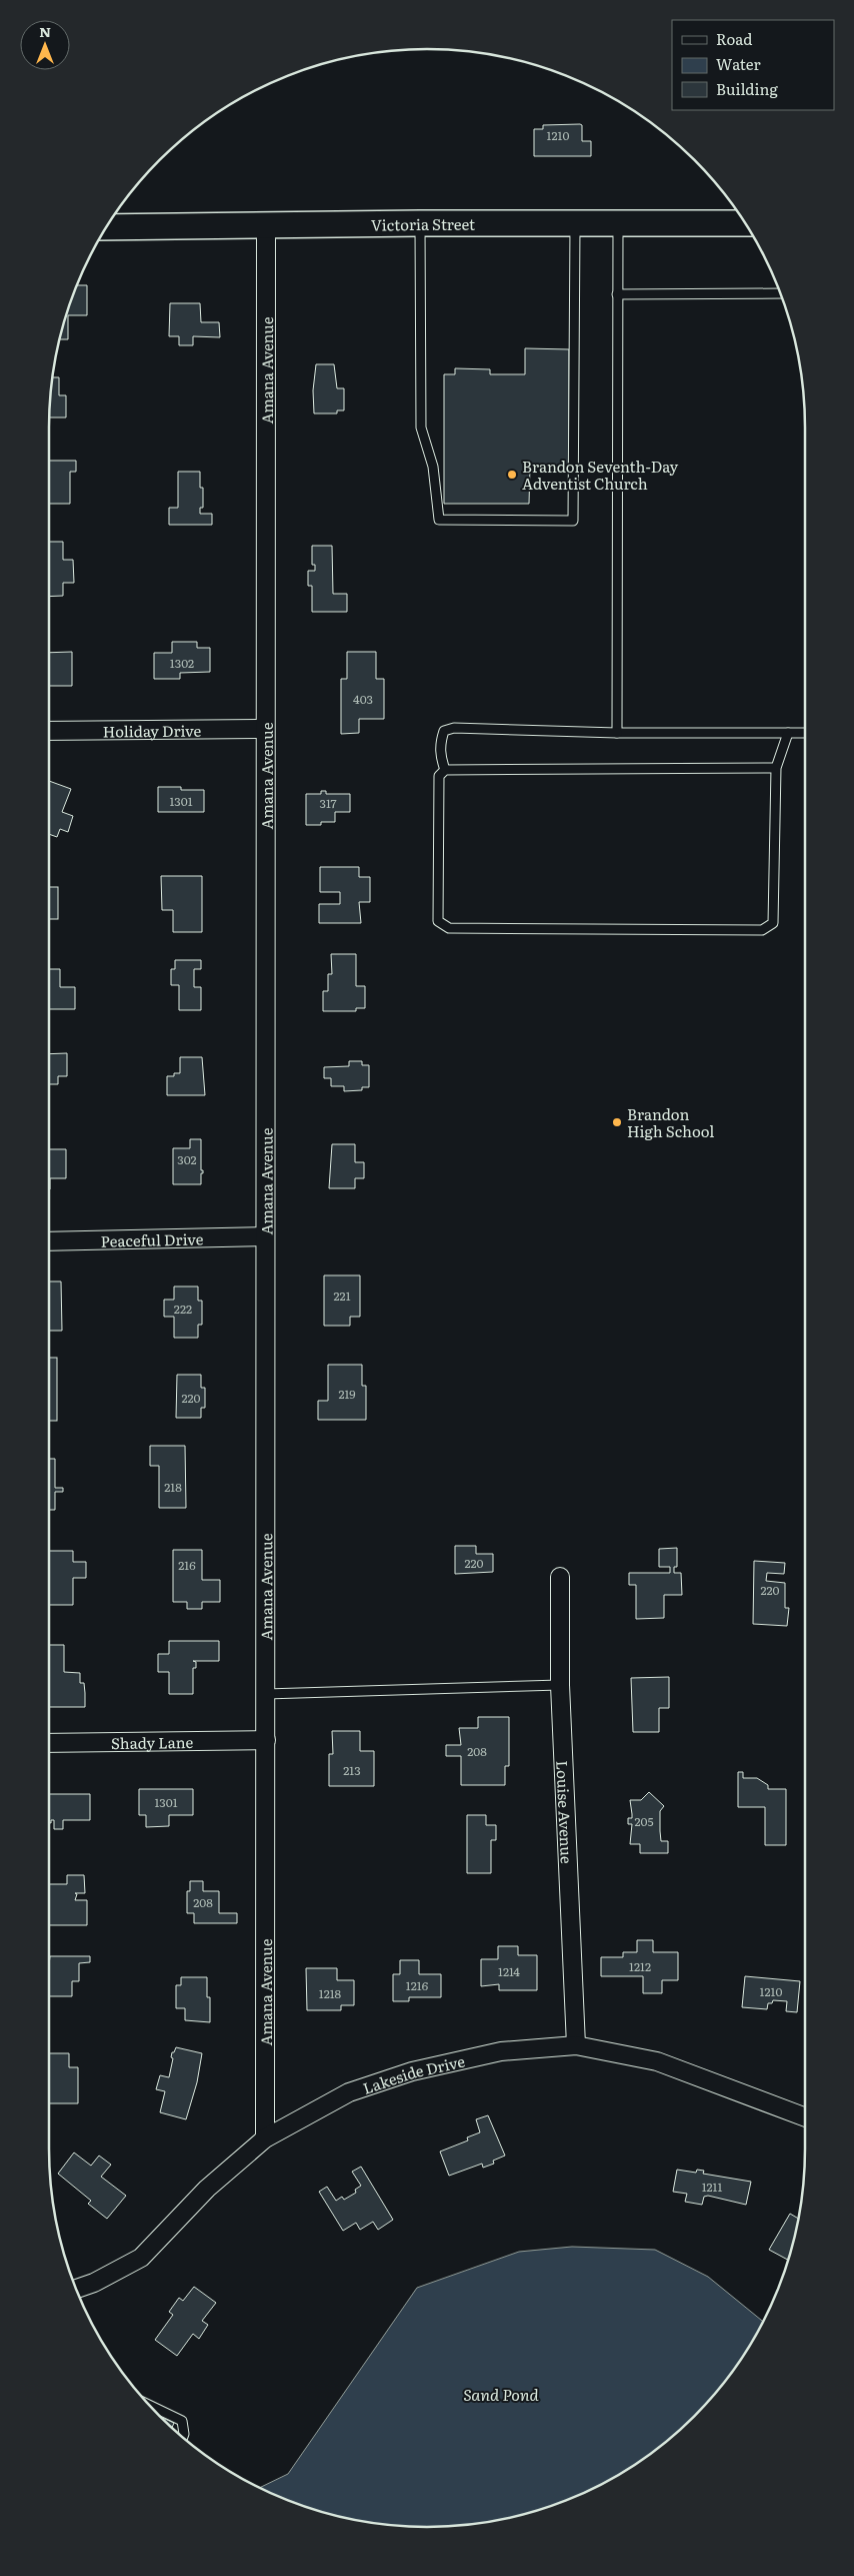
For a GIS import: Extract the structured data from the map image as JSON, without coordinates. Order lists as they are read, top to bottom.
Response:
{
  "streets": {
    "street": [
      "Victoria Street",
      "Amana Avenue",
      "Holiday Drive",
      "Peaceful Drive",
      "Shady Lane",
      "Louise Avenue",
      "Lakeside Drive"
    ]
  },
  "crossings": [
    ["Victoria Street", "Amana Avenue"],
    ["Amana Avenue", "Holiday Drive"],
    ["Amana Avenue", "Peaceful Drive"],
    ["Amana Avenue", "Shady Lane"],
    ["Amana Avenue", "Lakeside Drive"],
    ["Louise Avenue", "Lakeside Drive"]
  ],
  "water": ["Sand Pond"],
  "places": ["Brandon Seventh-Day Adventist Church", "Brandon High School"],
  "house_numbers": [
    "1210",
    "1302",
    "403",
    "1301",
    "317",
    "302",
    "221",
    "222",
    "219",
    "220",
    "218",
    "220",
    "216",
    "220",
    "208",
    "213",
    "1301",
    "205",
    "208",
    "1212",
    "1214",
    "1216",
    "1210",
    "1218",
    "1211"
  ],
  "legend": ["Road", "Water", "Building"],
  "north": "top"
}
